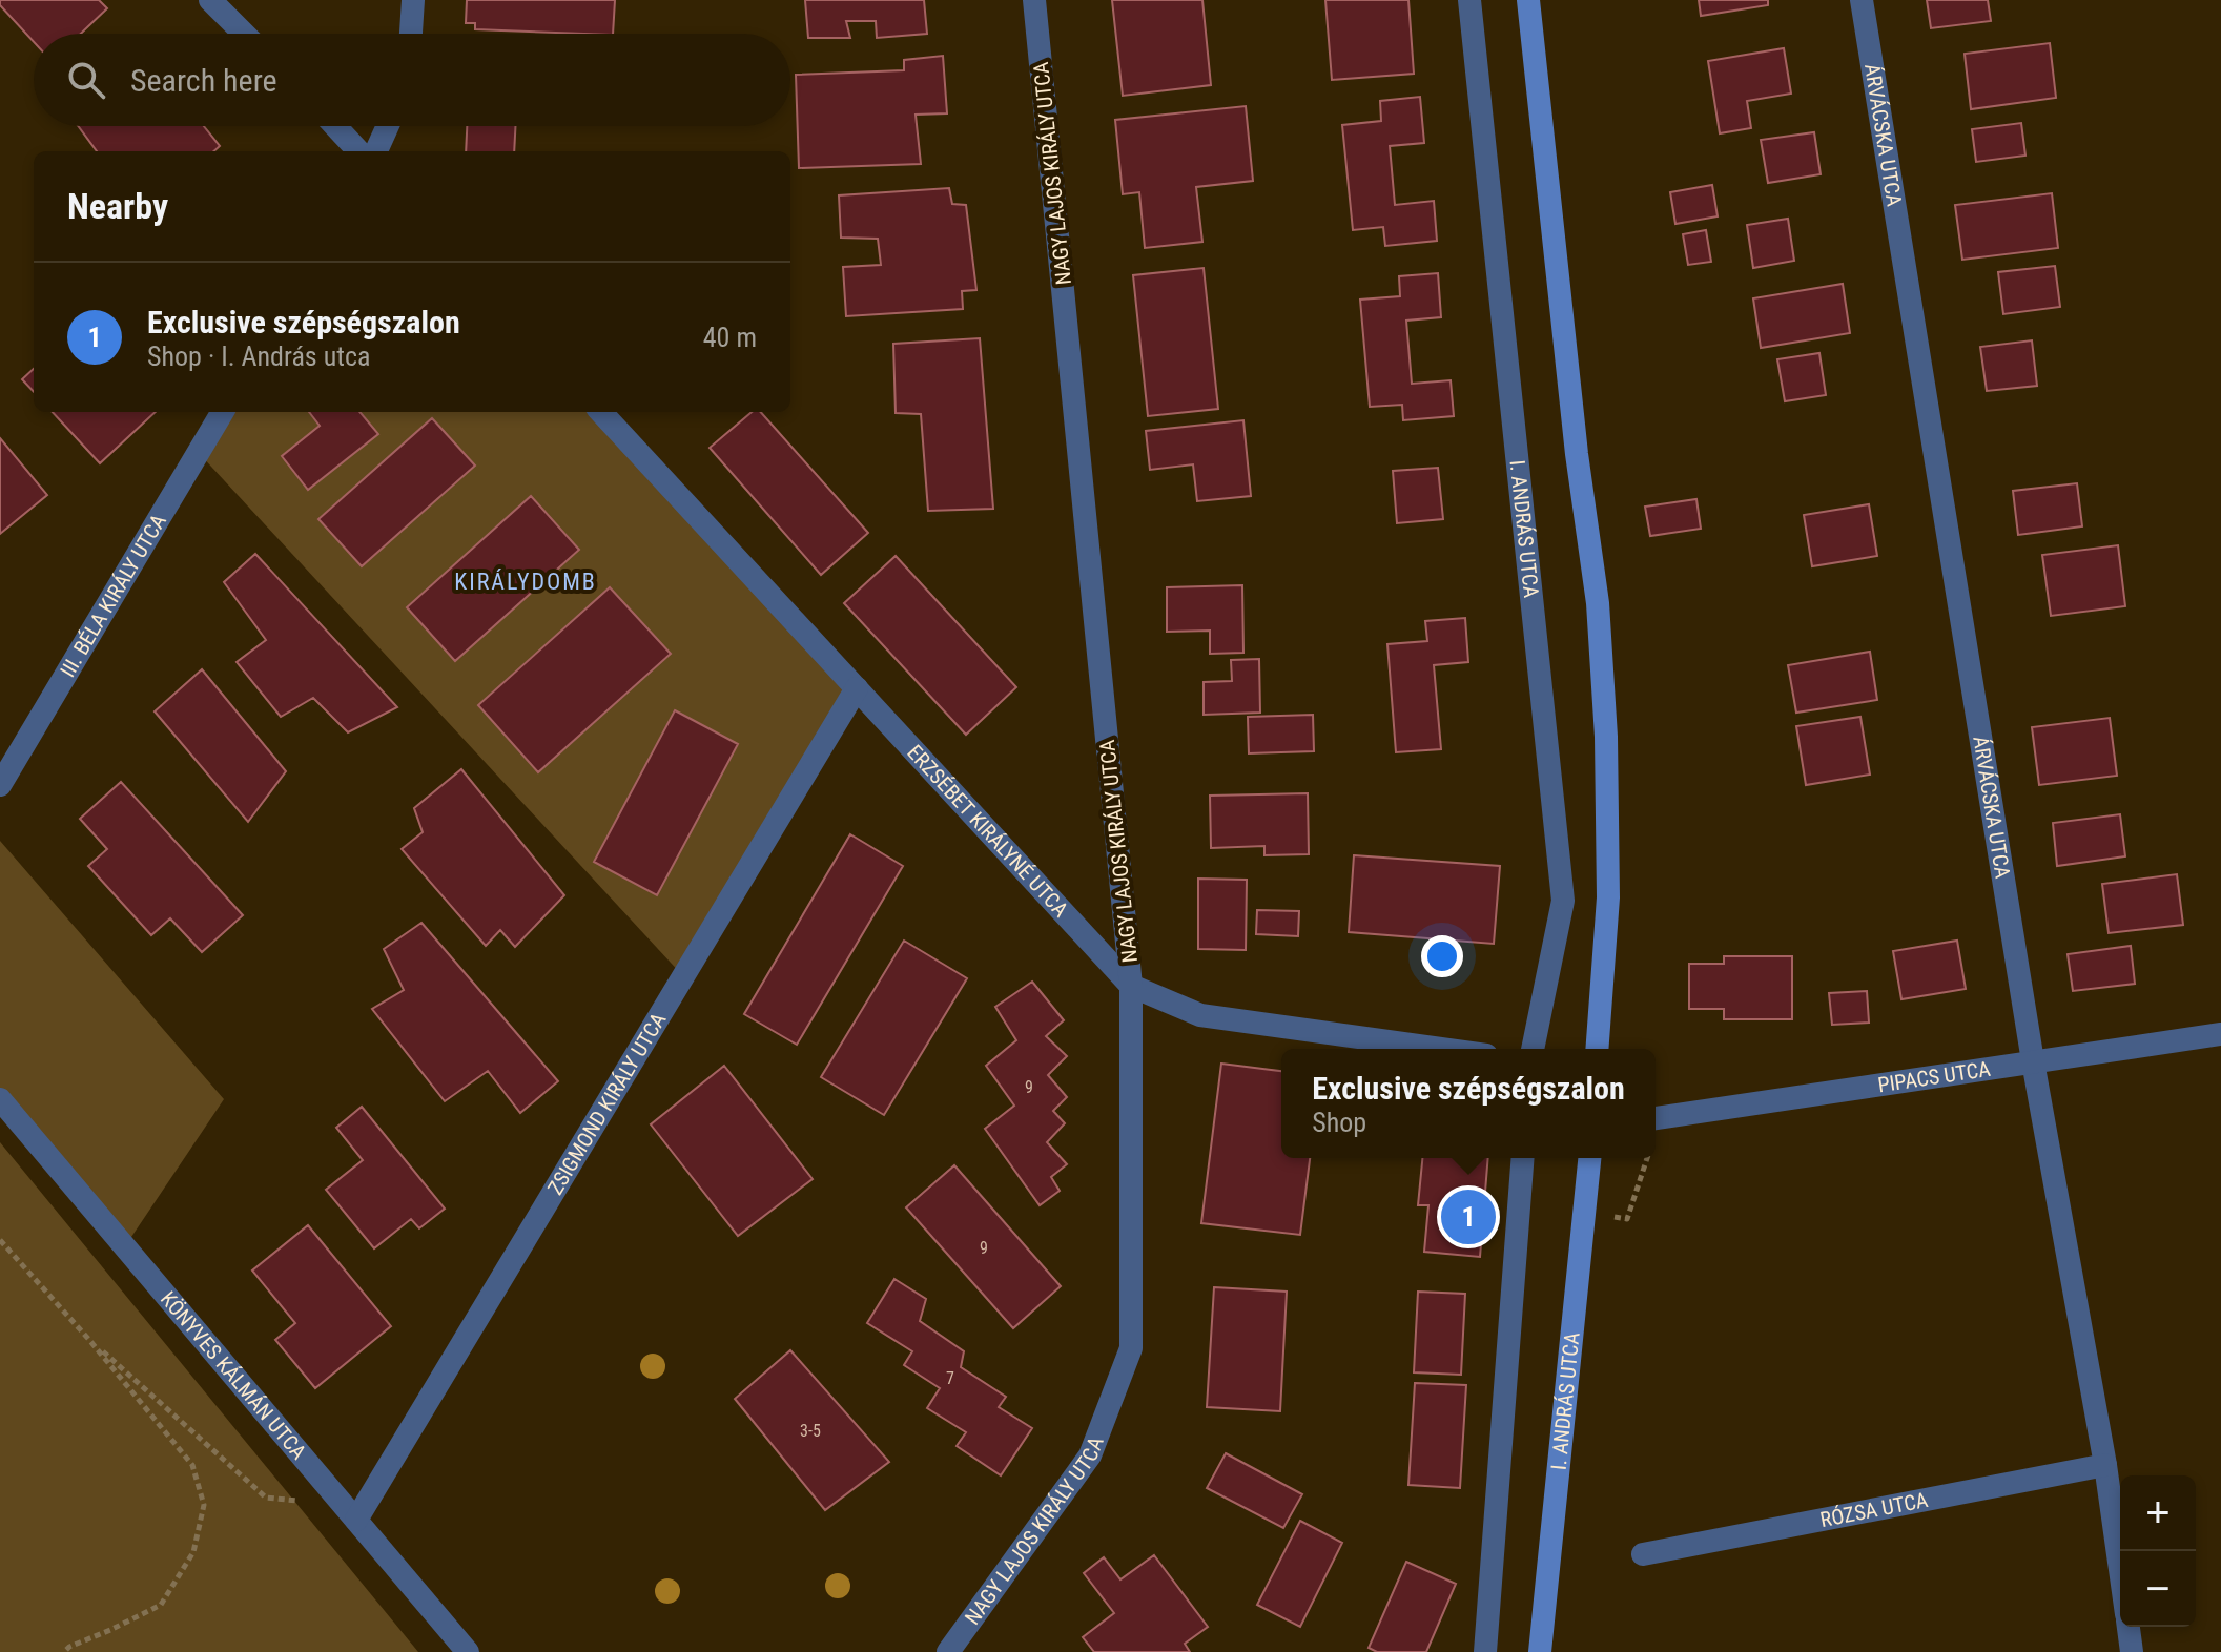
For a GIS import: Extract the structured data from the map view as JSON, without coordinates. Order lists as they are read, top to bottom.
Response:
{
  "streets": {
    "main road": ["I. ANDRÁS UTCA"],
    "street": [
      "ÁRVÁCSKA UTCA",
      "NAGY LAJOS KIRÁLY UTCA",
      "III. BÉLA KIRÁLY UTCA",
      "ERZSÉBET KIRÁLYNÉ UTCA",
      "PIPACS UTCA",
      "ZSIGMOND KIRÁLY UTCA",
      "KÖNYVES KÁLMÁN UTCA",
      "RÓZSA UTCA"
    ]
  },
  "crossings": [
    ["ÁRVÁCSKA UTCA", "PIPACS UTCA"],
    ["ÁRVÁCSKA UTCA", "RÓZSA UTCA"],
    ["NAGY LAJOS KIRÁLY UTCA", "ERZSÉBET KIRÁLYNÉ UTCA"],
    ["ERZSÉBET KIRÁLYNÉ UTCA", "ZSIGMOND KIRÁLY UTCA"],
    ["ZSIGMOND KIRÁLY UTCA", "KÖNYVES KÁLMÁN UTCA"]
  ],
  "districts": ["KIRÁLYDOMB"],
  "house_numbers": [
    "9",
    "9",
    "7",
    "3-5"
  ],
  "page": {
    "search": "Search here",
    "heading": "Nearby",
    "list": [
      {
        "mark": "1",
        "name": "Exclusive szépségszalon",
        "note": "Shop · I. András utca",
        "value": "40 m"
      }
    ],
    "popup": ["Exclusive szépségszalon", "Shop"],
    "pins": "1",
    "map_buttons": ["+", "−"]
  }
}
